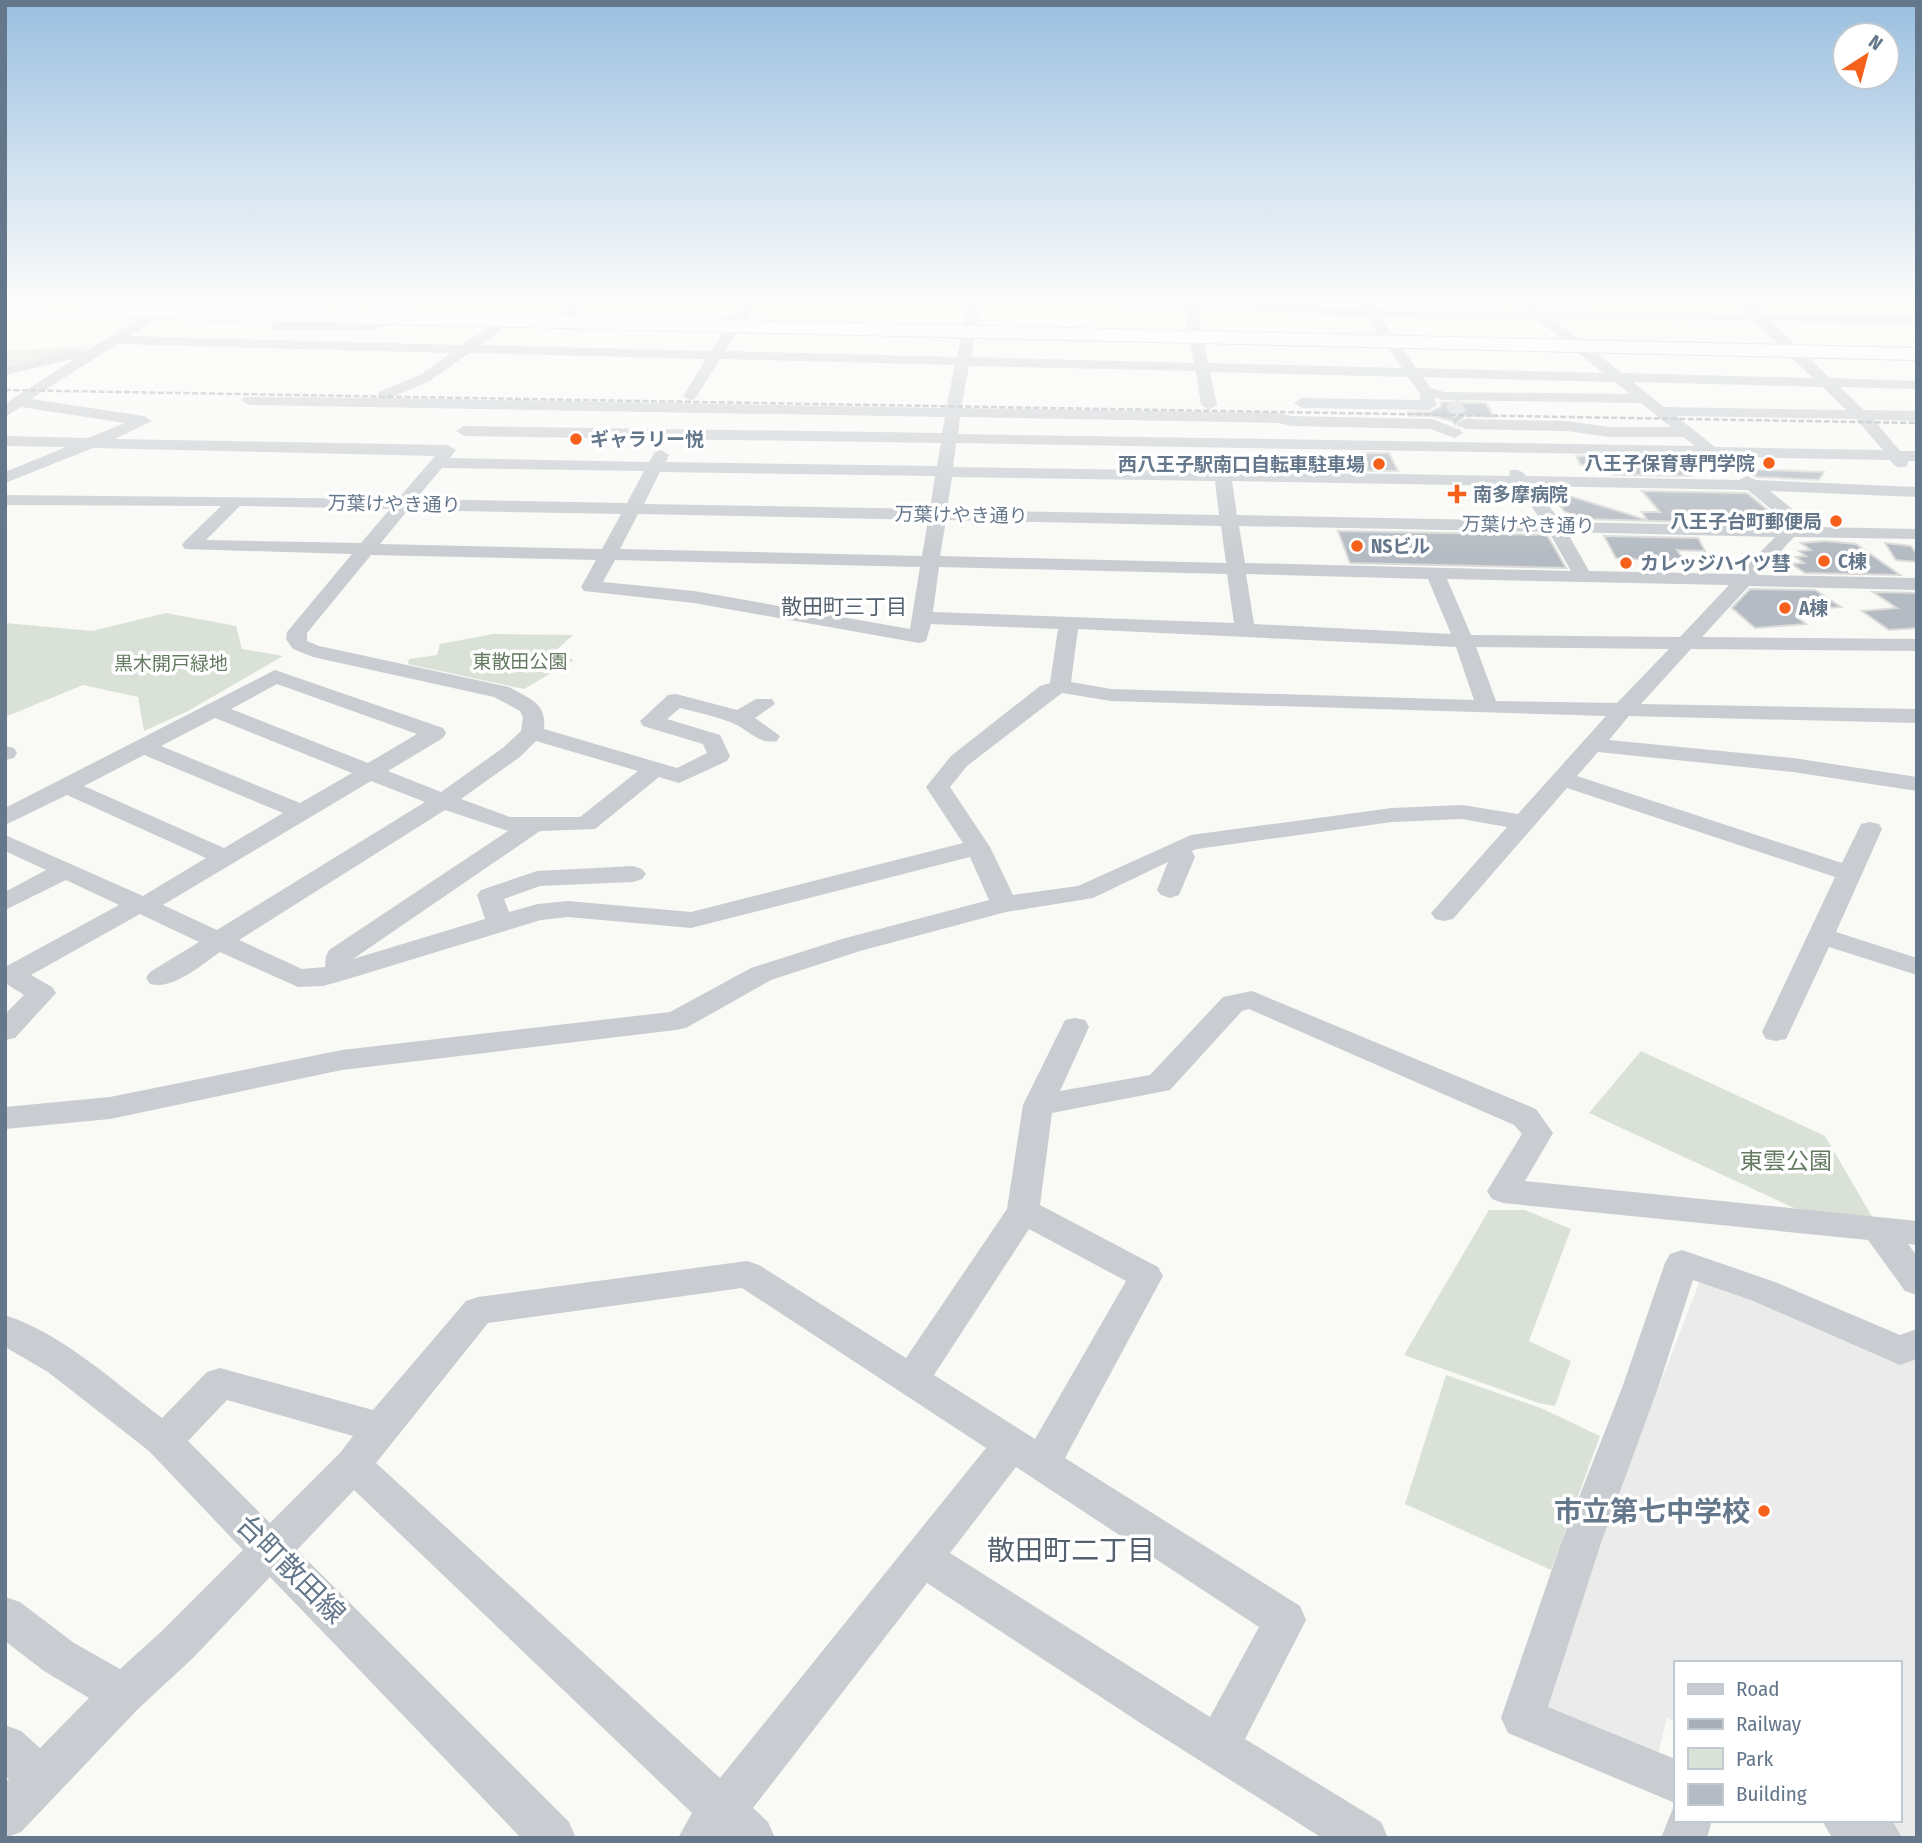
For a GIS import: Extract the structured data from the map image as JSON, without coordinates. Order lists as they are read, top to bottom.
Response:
{
  "streets": {
    "street": ["万葉けやき通り", "台町散田線"]
  },
  "districts": ["散田町三丁目", "散田町二丁目"],
  "parks": ["東散田公園", "黒木開戸緑地", "東雲公園"],
  "places": {
    "other": [
      "ギャラリー悦",
      "八王子保育専門学院",
      "西八王子駅南口自転車駐車場",
      "八王子台町郵便局",
      "NSビル",
      "C棟",
      "カレッジハイツ彗",
      "A棟",
      "市立第七中学校"
    ],
    "health": ["南多摩病院"]
  },
  "legend": [
    "Road",
    "Railway",
    "Park",
    "Building"
  ],
  "north": "top right"
}
